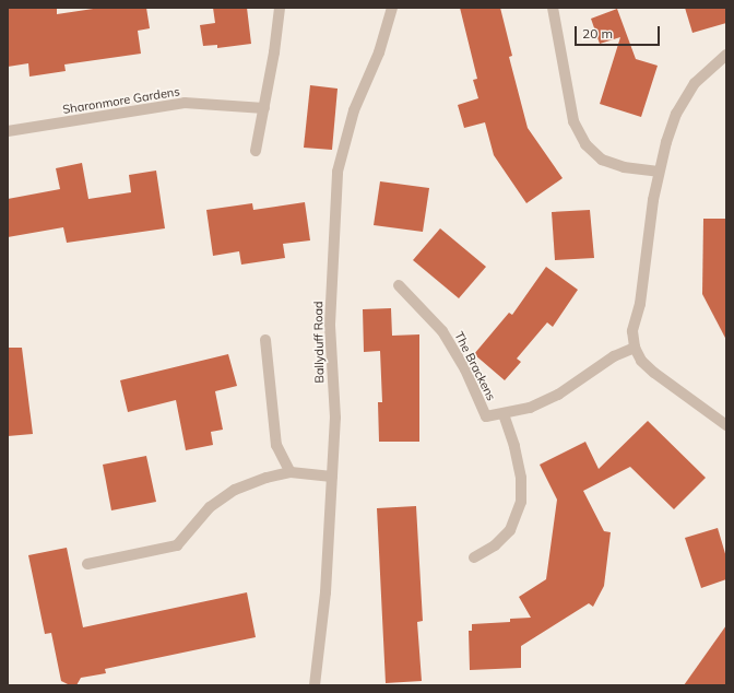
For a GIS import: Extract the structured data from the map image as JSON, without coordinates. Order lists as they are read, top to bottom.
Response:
{
  "streets": {
    "street": ["Sharonmore Gardens", "Ballyduff Road", "The Brackens"]
  },
  "scale_bar": "20 m"
}
